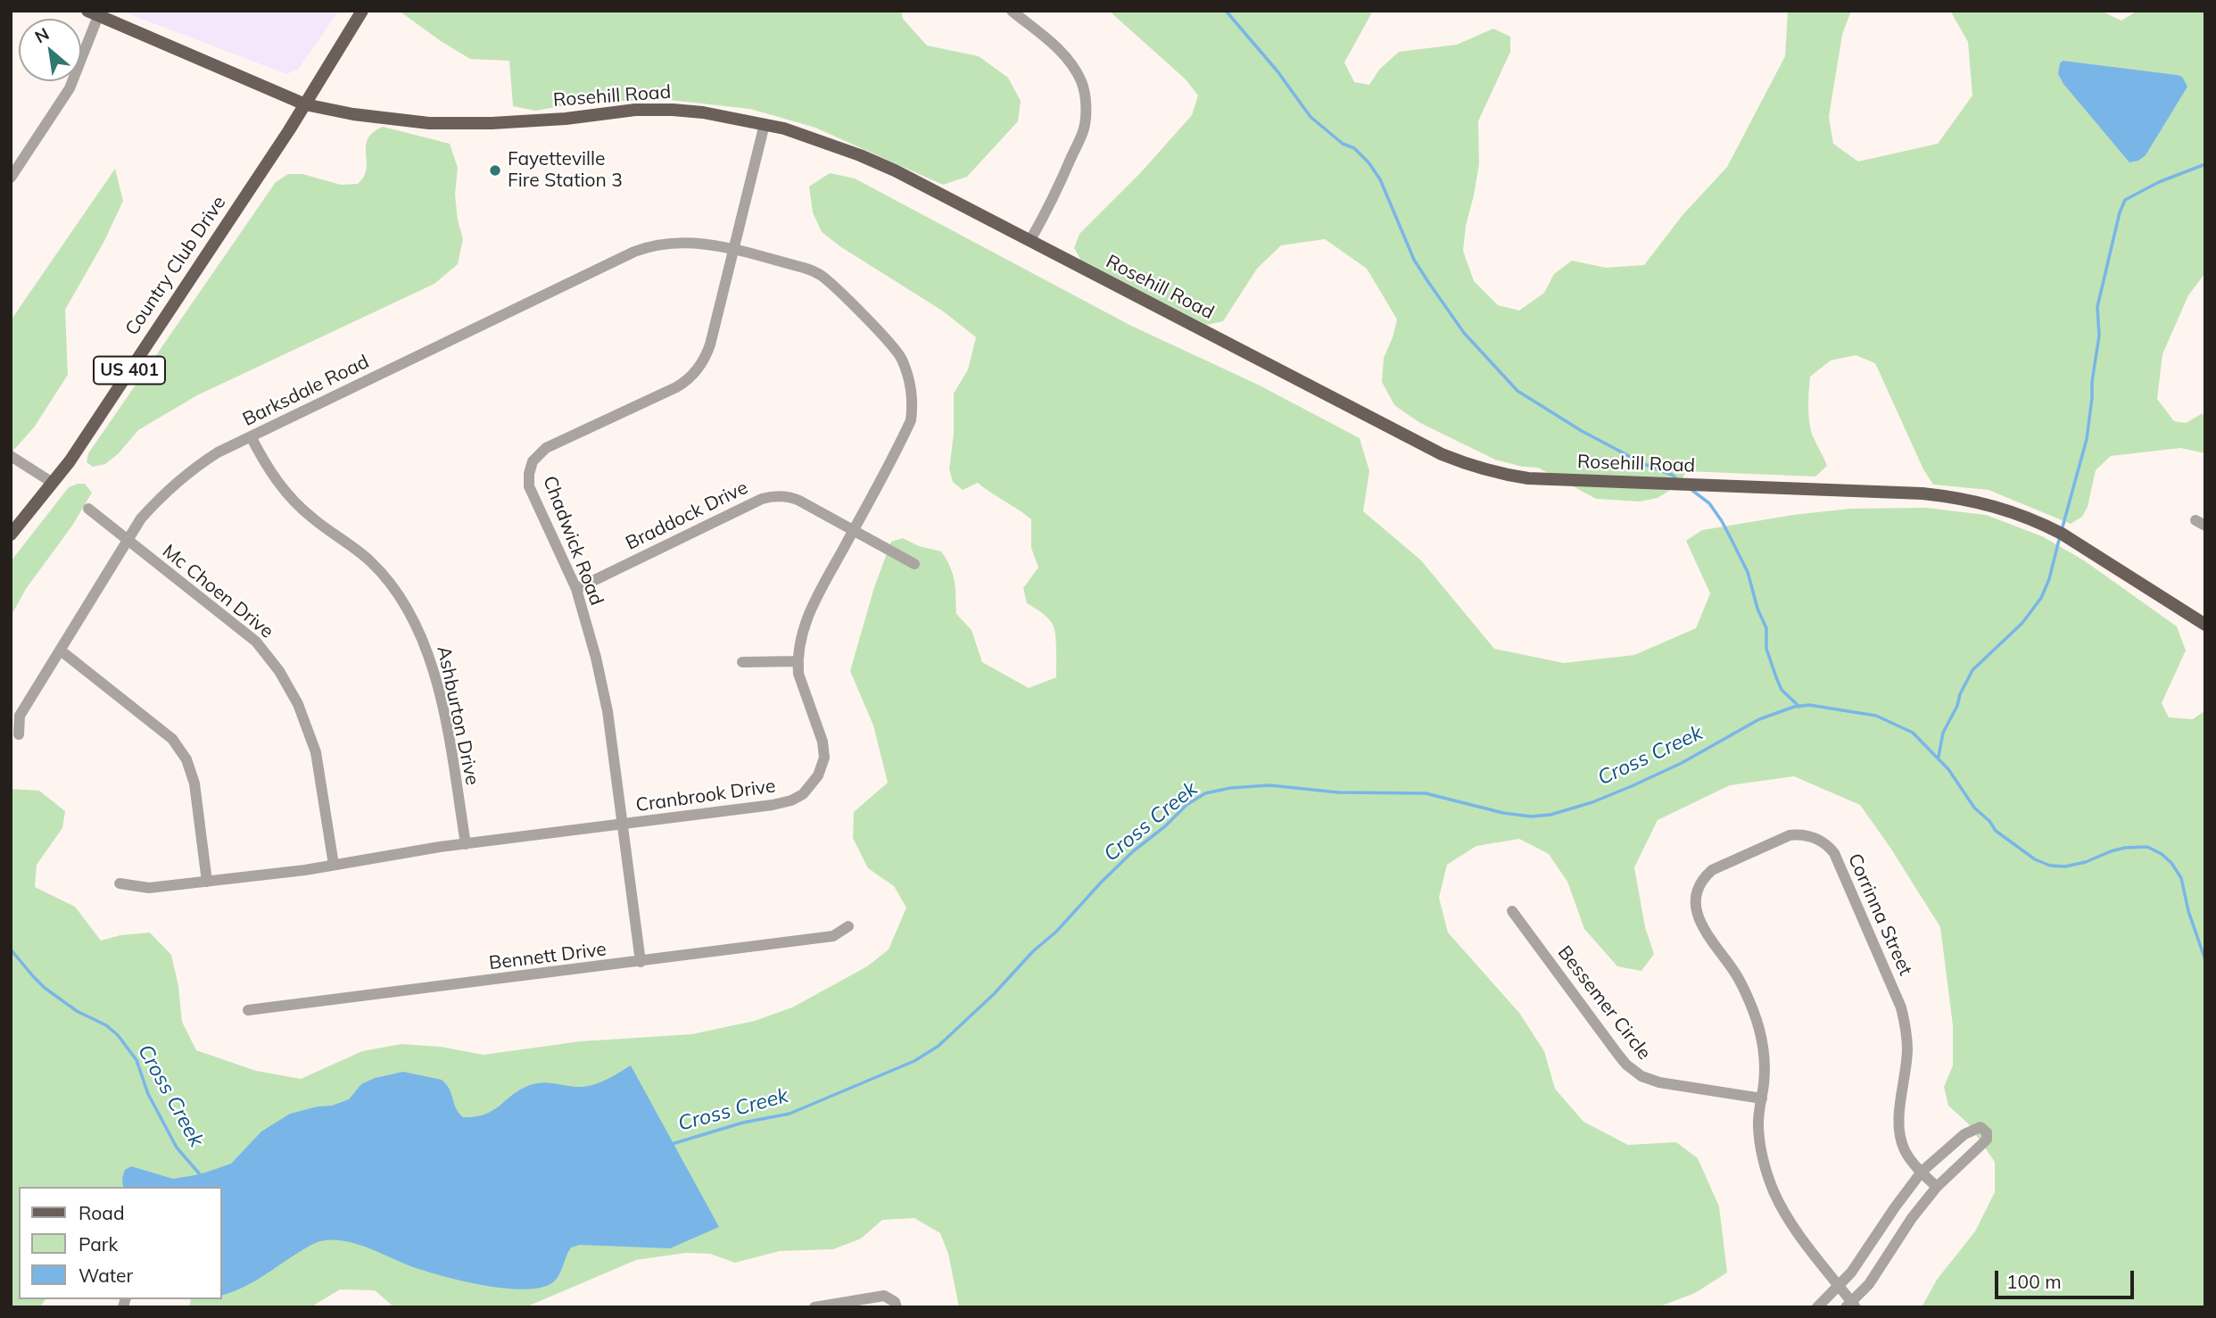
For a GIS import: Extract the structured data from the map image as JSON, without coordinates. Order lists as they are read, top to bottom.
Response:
{
  "streets": {
    "main road": ["Rosehill Road", "Country Club Drive", "US 401"],
    "street": [
      "Barksdale Road",
      "Braddock Drive",
      "Chadwick Road",
      "Mc Choen Drive",
      "Ashburton Drive",
      "Cranbrook Drive",
      "Corrinna Street",
      "Bennett Drive",
      "Bessemer Circle"
    ]
  },
  "crossings": [
    ["Rosehill Road", "Country Club Drive"],
    ["Rosehill Road", "Chadwick Road"],
    ["Barksdale Road", "Chadwick Road"],
    ["Barksdale Road", "Mc Choen Drive"],
    ["Barksdale Road", "Ashburton Drive"],
    ["Barksdale Road", "Cranbrook Drive"],
    ["Braddock Drive", "Chadwick Road"],
    ["Braddock Drive", "Cranbrook Drive"],
    ["Chadwick Road", "Cranbrook Drive"],
    ["Chadwick Road", "Bennett Drive"],
    ["Mc Choen Drive", "Cranbrook Drive"],
    ["Ashburton Drive", "Cranbrook Drive"],
    ["Corrinna Street", "Bessemer Circle"]
  ],
  "water": ["Cross Creek"],
  "places": ["Fayetteville Fire Station 3"],
  "legend": ["Road", "Park", "Water"],
  "scale_bar": "100 m",
  "north": "top left"
}
